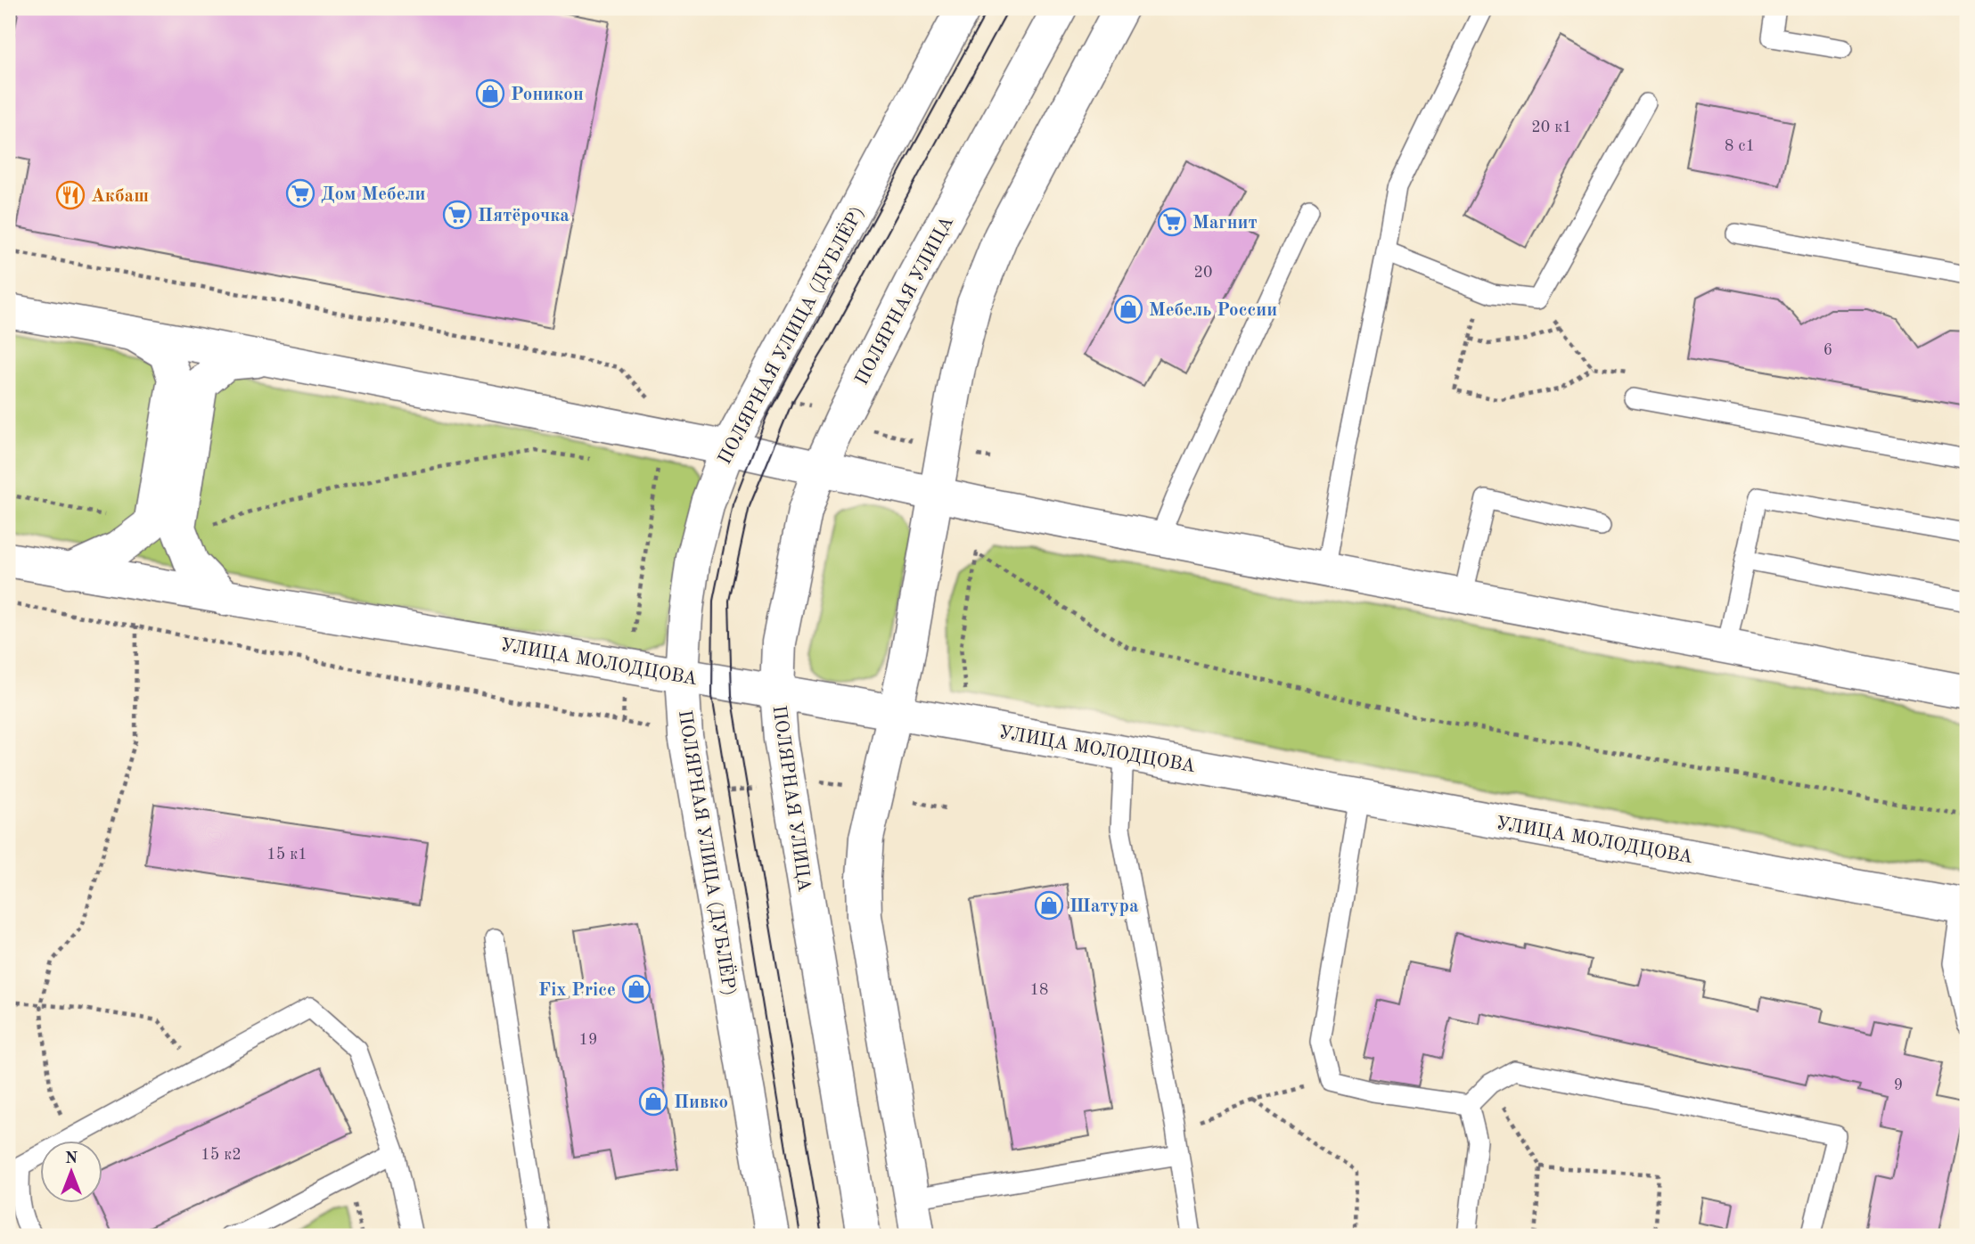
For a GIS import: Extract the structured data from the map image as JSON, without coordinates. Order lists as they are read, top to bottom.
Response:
{
  "streets": {
    "street": ["ПОЛЯРНАЯ УЛИЦА", "ПОЛЯРНАЯ УЛИЦА (ДУБЛЁР)", "УЛИЦА МОЛОДЦОВА"]
  },
  "crossings": [
    ["ПОЛЯРНАЯ УЛИЦА", "УЛИЦА МОЛОДЦОВА"],
    ["ПОЛЯРНАЯ УЛИЦА (ДУБЛЁР)", "УЛИЦА МОЛОДЦОВА"]
  ],
  "places": {
    "shop": [
      "Роникон",
      "Мебель России",
      "Шатура",
      "Fix Price",
      "Пивко"
    ],
    "supermarket": ["Дом Мебели", "Пятёрочка", "Магнит"],
    "restaurant": ["Акбаш"]
  },
  "house_numbers": [
    "20 к1",
    "8 с1",
    "20",
    "6",
    "15 к1",
    "18",
    "19",
    "9",
    "15 к2"
  ],
  "north": "top"
}
